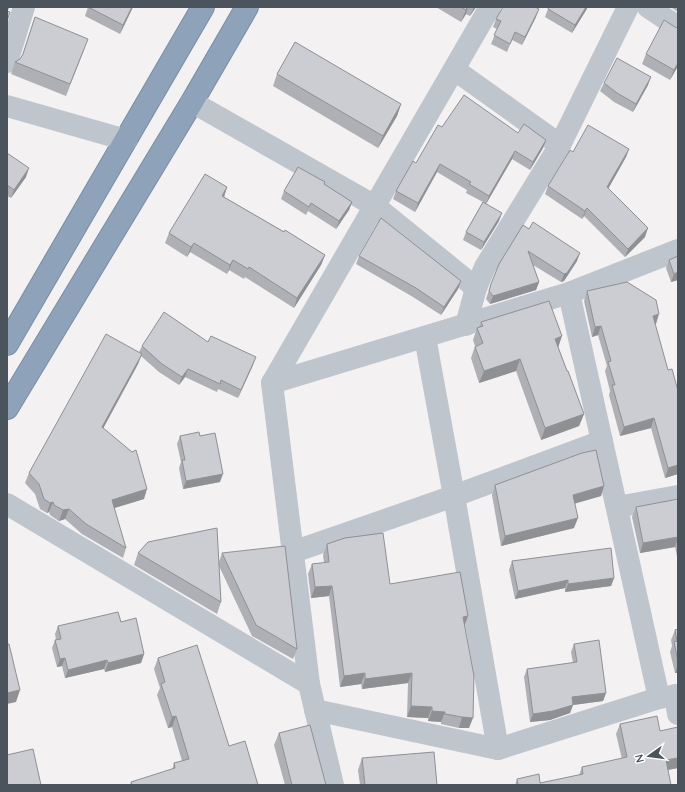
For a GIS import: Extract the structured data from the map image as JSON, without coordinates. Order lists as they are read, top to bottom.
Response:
{
  "north": "left"
}
